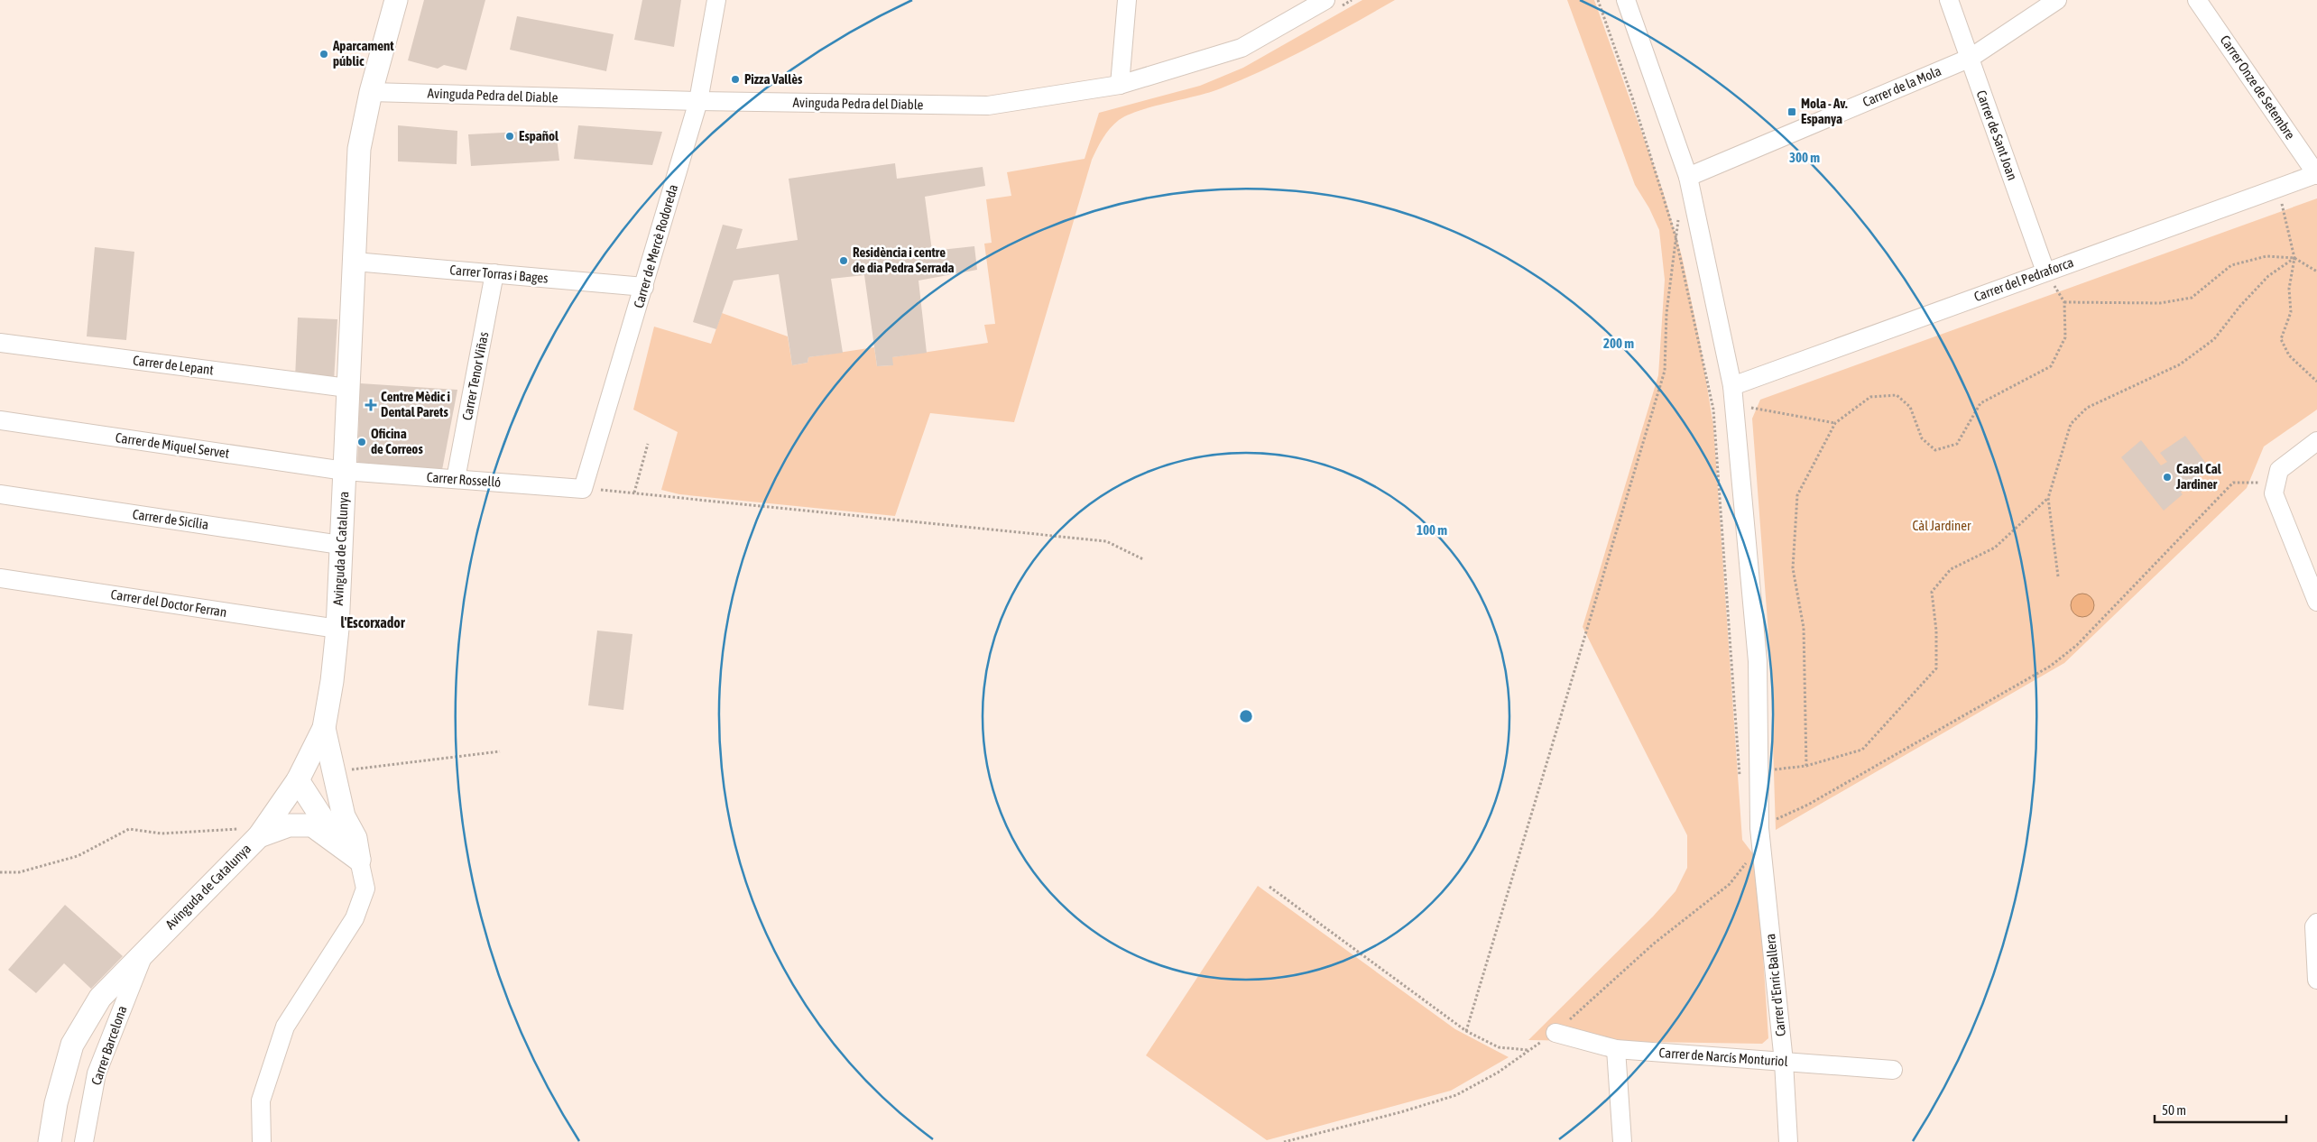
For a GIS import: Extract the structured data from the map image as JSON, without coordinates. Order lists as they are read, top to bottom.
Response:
{
  "streets": {
    "street": [
      "Carrer de la Mola",
      "Carrer Onze de Setembre",
      "Avinguda Pedra del Diable",
      "Carrer de Sant Joan",
      "Carrer de Mercè Rodoreda",
      "Carrer Torras i Bages",
      "Carrer del Pedraforca",
      "Carrer de Lepant",
      "Carrer Tenor Viñas",
      "Carrer de Miquel Servet",
      "Carrer Rosselló",
      "Carrer de Sicília",
      "Avinguda de Catalunya",
      "Carrer del Doctor Ferran",
      "Carrer d'Enric Ballera",
      "Carrer Barcelona",
      "Carrer de Narcís Monturiol"
    ]
  },
  "crossings": [
    ["Carrer de la Mola", "Carrer de Sant Joan"],
    ["Carrer de la Mola", "Carrer d'Enric Ballera"],
    ["Carrer Onze de Setembre", "Carrer del Pedraforca"],
    ["Avinguda Pedra del Diable", "Carrer de Mercè Rodoreda"],
    ["Avinguda Pedra del Diable", "Avinguda de Catalunya"],
    ["Carrer de Sant Joan", "Carrer del Pedraforca"],
    ["Carrer de Mercè Rodoreda", "Carrer Torras i Bages"],
    ["Carrer de Mercè Rodoreda", "Carrer Rosselló"],
    ["Carrer Torras i Bages", "Carrer Tenor Viñas"],
    ["Carrer Torras i Bages", "Avinguda de Catalunya"],
    ["Carrer del Pedraforca", "Carrer d'Enric Ballera"],
    ["Carrer de Lepant", "Avinguda de Catalunya"],
    ["Carrer Tenor Viñas", "Carrer Rosselló"],
    ["Carrer de Miquel Servet", "Carrer Rosselló"],
    ["Carrer de Miquel Servet", "Avinguda de Catalunya"],
    ["Carrer Rosselló", "Avinguda de Catalunya"],
    ["Carrer de Sicília", "Avinguda de Catalunya"],
    ["Avinguda de Catalunya", "Carrer del Doctor Ferran"],
    ["Avinguda de Catalunya", "Carrer Barcelona"],
    ["Carrer d'Enric Ballera", "Carrer de Narcís Monturiol"]
  ],
  "districts": ["l'Escorxador"],
  "parks": ["Càl Jardiner"],
  "places": {
    "other": [
      "Aparcament públic",
      "Pizza Vallès",
      "Español",
      "Residència i centre de dia Pedra Serrada",
      "Oficina de Correos",
      "Casal Cal Jardiner"
    ],
    "transit": ["Mola - Av. Espanya"],
    "health": ["Centre Mèdic i Dental Parets"]
  },
  "scale_bar": "50 m",
  "rings": ["300 m", "200 m", "100 m"]
}
